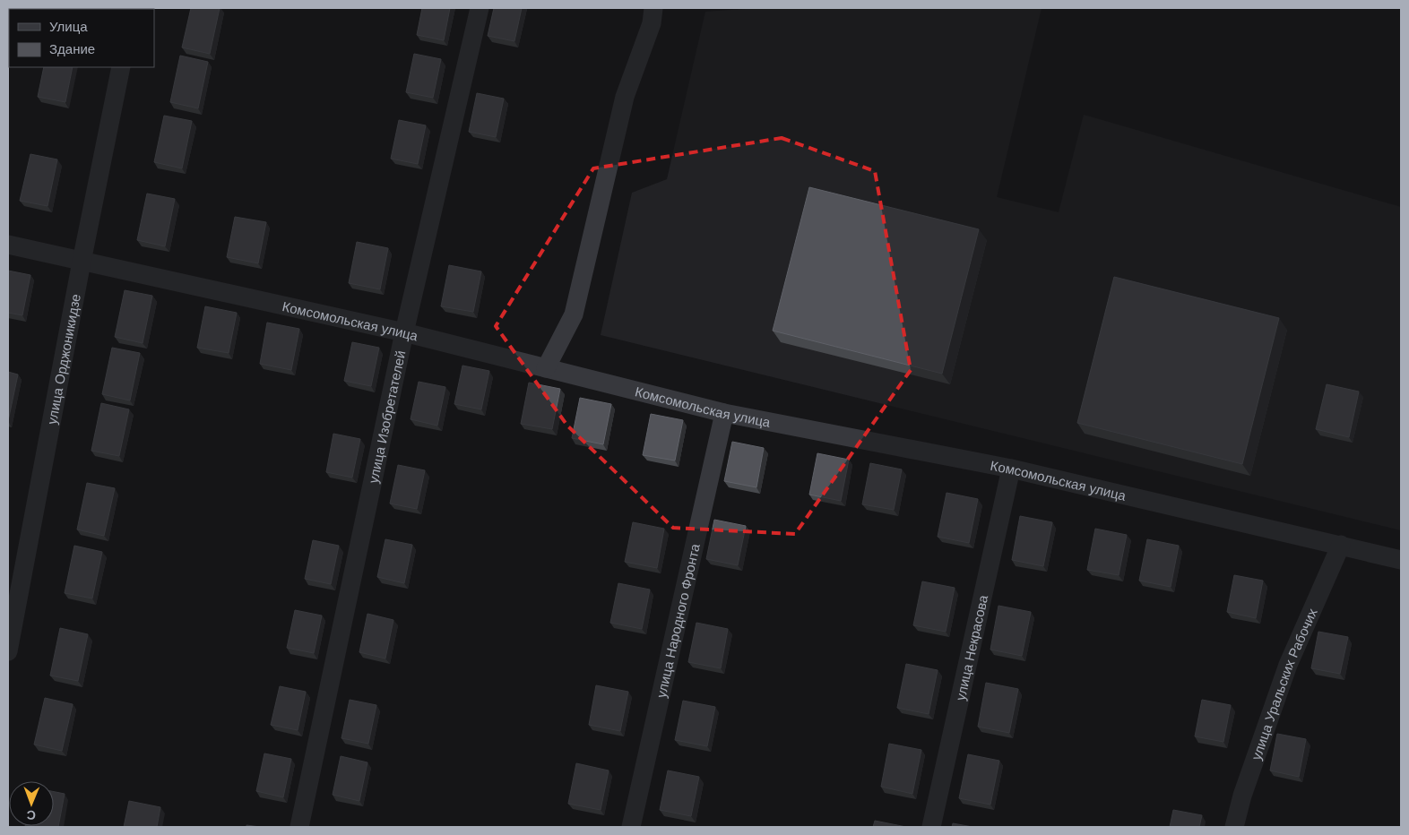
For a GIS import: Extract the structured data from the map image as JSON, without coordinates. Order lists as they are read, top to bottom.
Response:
{
  "streets": {
    "street": [
      "Комсомольская улица",
      "улица Орджоникидзе",
      "улица Изобретателей",
      "улица Народного Фронта",
      "улица Некрасова",
      "улица Уральских Рабочих"
    ]
  },
  "crossings": [
    ["Комсомольская улица", "улица Орджоникидзе"],
    ["Комсомольская улица", "улица Изобретателей"],
    ["Комсомольская улица", "улица Народного Фронта"],
    ["Комсомольская улица", "улица Некрасова"],
    ["Комсомольская улица", "улица Уральских Рабочих"]
  ],
  "legend": ["Улица", "Здание"],
  "north": "bottom"
}
